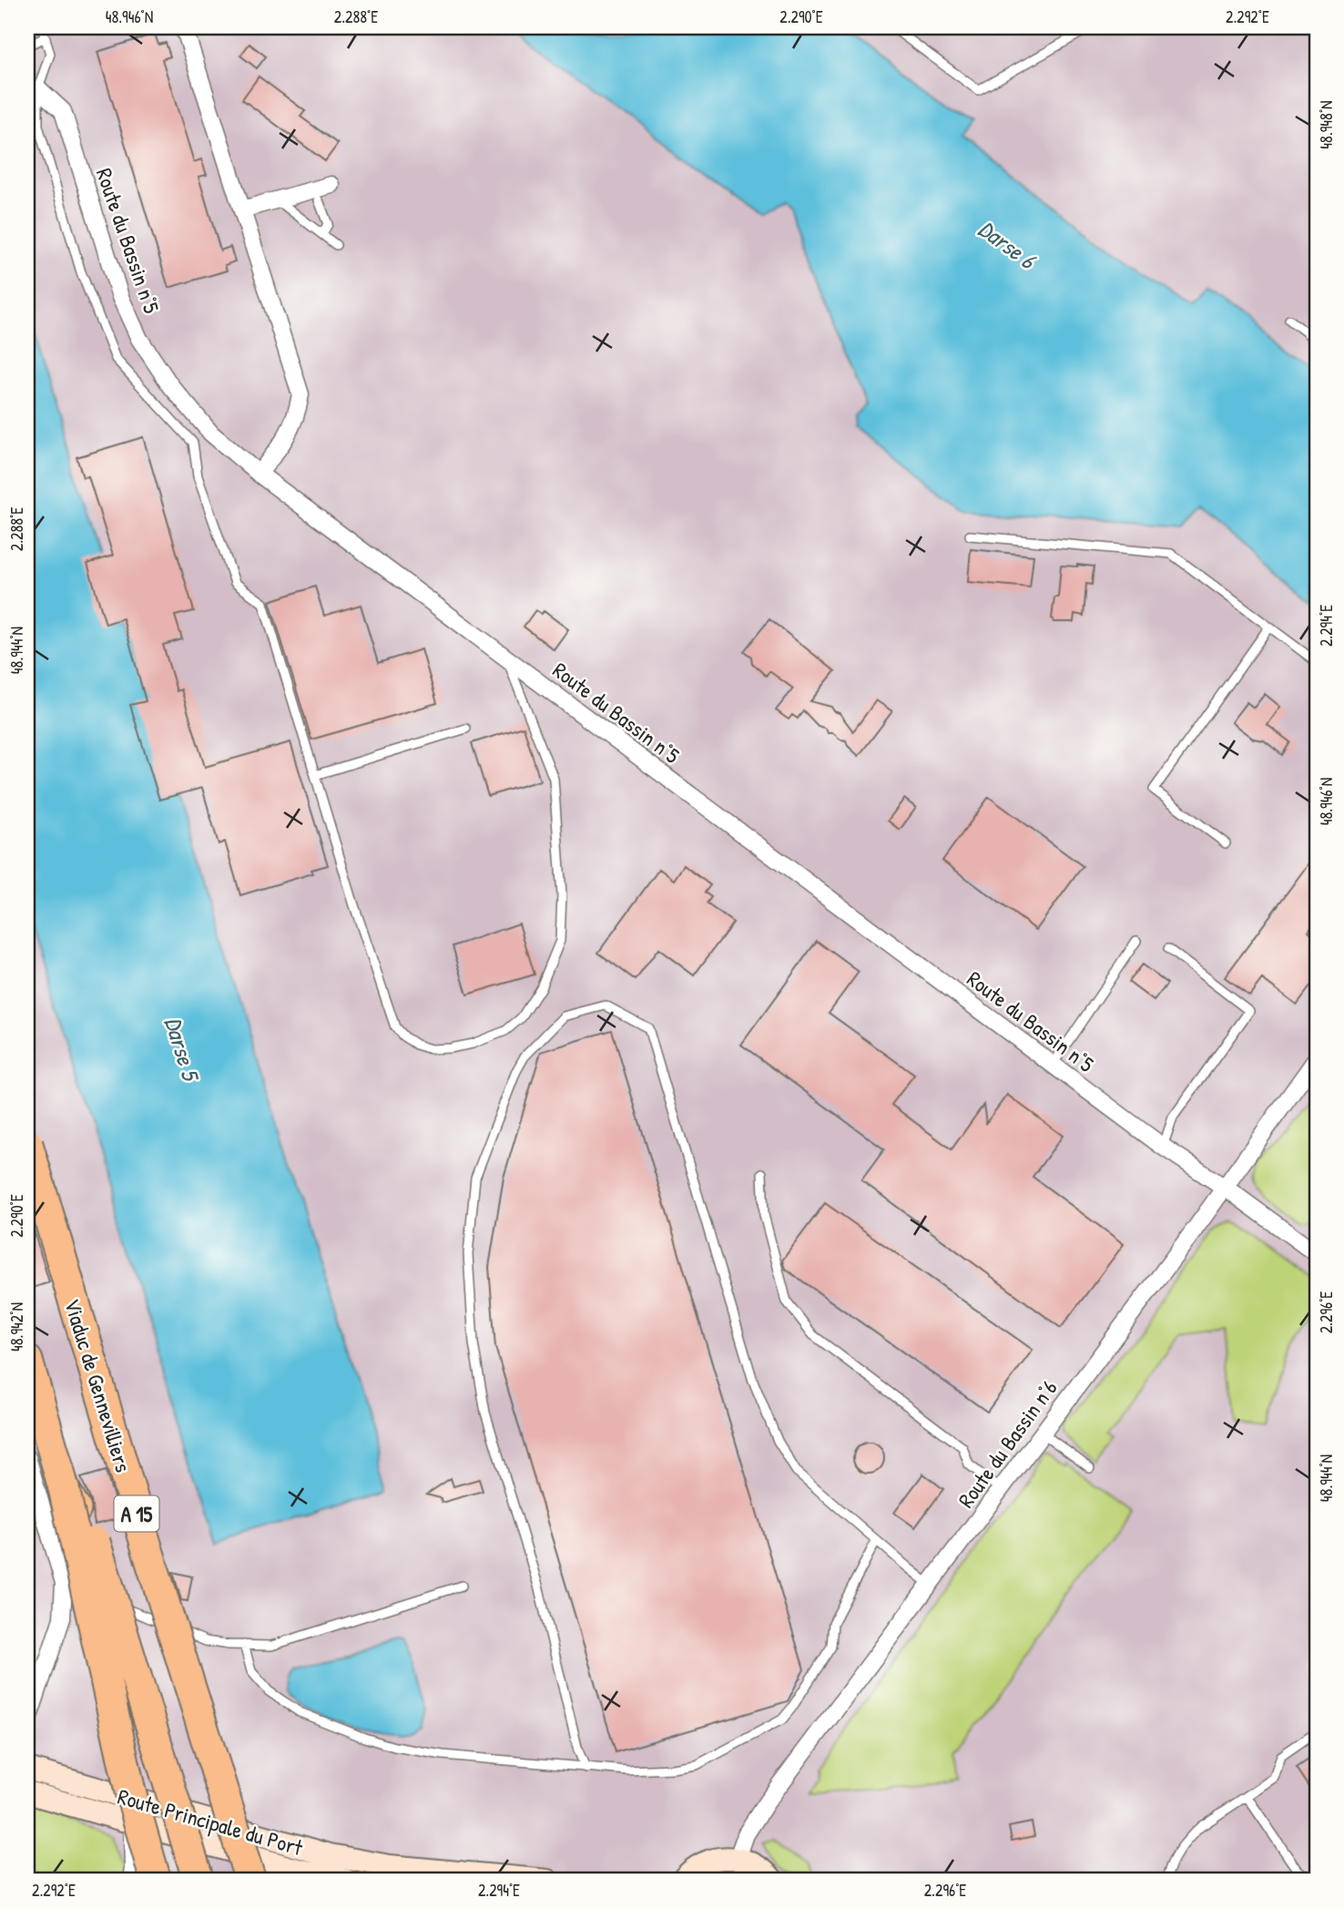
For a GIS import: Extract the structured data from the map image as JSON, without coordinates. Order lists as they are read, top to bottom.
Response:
{
  "streets": {
    "highway": ["Viaduc de Gennevilliers", "A 15"],
    "main road": ["Route Principale du Port"],
    "street": ["Route du Bassin n°5", "Route du Bassin n°6"]
  },
  "crossings": [
    ["Route du Bassin n°5", "Route du Bassin n°6"]
  ],
  "water": ["Darse 6", "Darse 5"],
  "coordinates": [
    "48.946°N",
    "2.288°E",
    "2.290°E",
    "2.292°E",
    "48.948°N",
    "2.294°E",
    "48.944°N",
    "2.296°E",
    "48.942°N"
  ]
}
